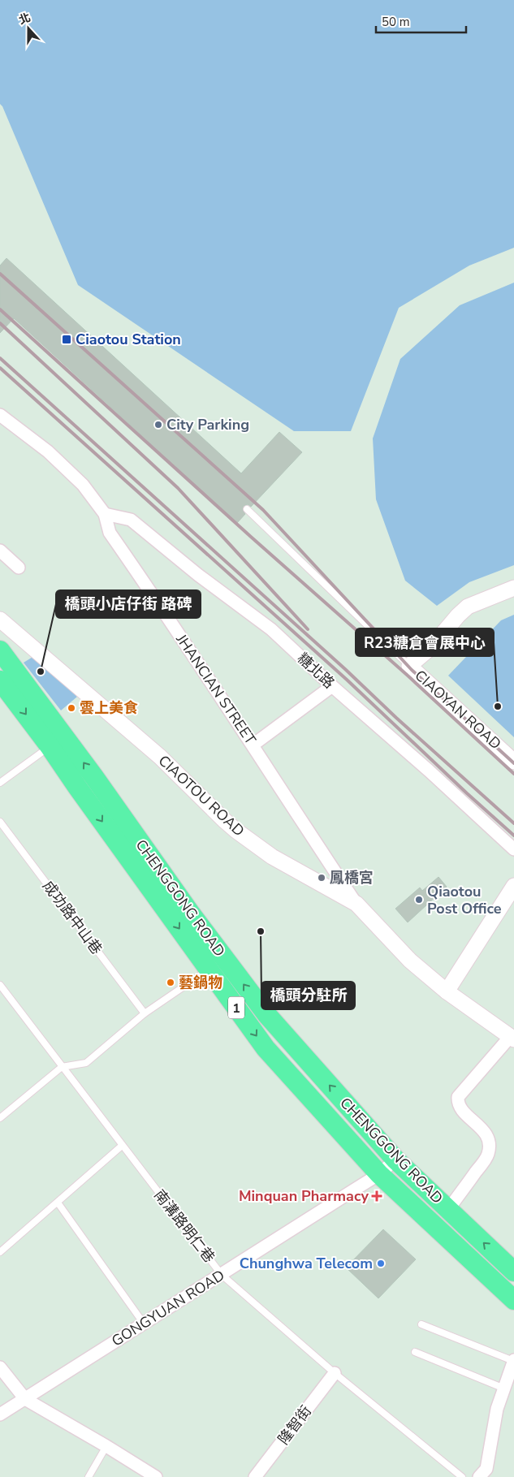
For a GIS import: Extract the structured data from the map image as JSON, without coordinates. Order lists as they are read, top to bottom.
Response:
{
  "streets": {
    "main road": ["CHENGGONG ROAD", "1"],
    "street": [
      "糖北路",
      "JHANCIAN STREET",
      "CIAOYAN ROAD",
      "CIAOTOU ROAD",
      "GONGYUAN ROAD",
      "隆智街"
    ],
    "lane": ["成功路中山巷", "南溝路明仁巷"]
  },
  "crossings": [
    ["糖北路", "JHANCIAN STREET"],
    ["JHANCIAN STREET", "CIAOTOU ROAD"],
    ["CHENGGONG ROAD", "GONGYUAN ROAD"],
    ["南溝路明仁巷", "GONGYUAN ROAD"],
    ["南溝路明仁巷", "隆智街"]
  ],
  "places": {
    "transit": ["Ciaotou Station"],
    "other": [
      "City Parking",
      "橋頭小店仔街 路碑",
      "R23糖倉會展中心",
      "雲上美食",
      "鳳橋宮",
      "Qiaotou Post Office",
      "橋頭分駐所",
      "藝鍋物",
      "Chunghwa Telecom"
    ],
    "health": ["Minquan Pharmacy"]
  },
  "scale_bar": "50 m",
  "north": "top"
}
